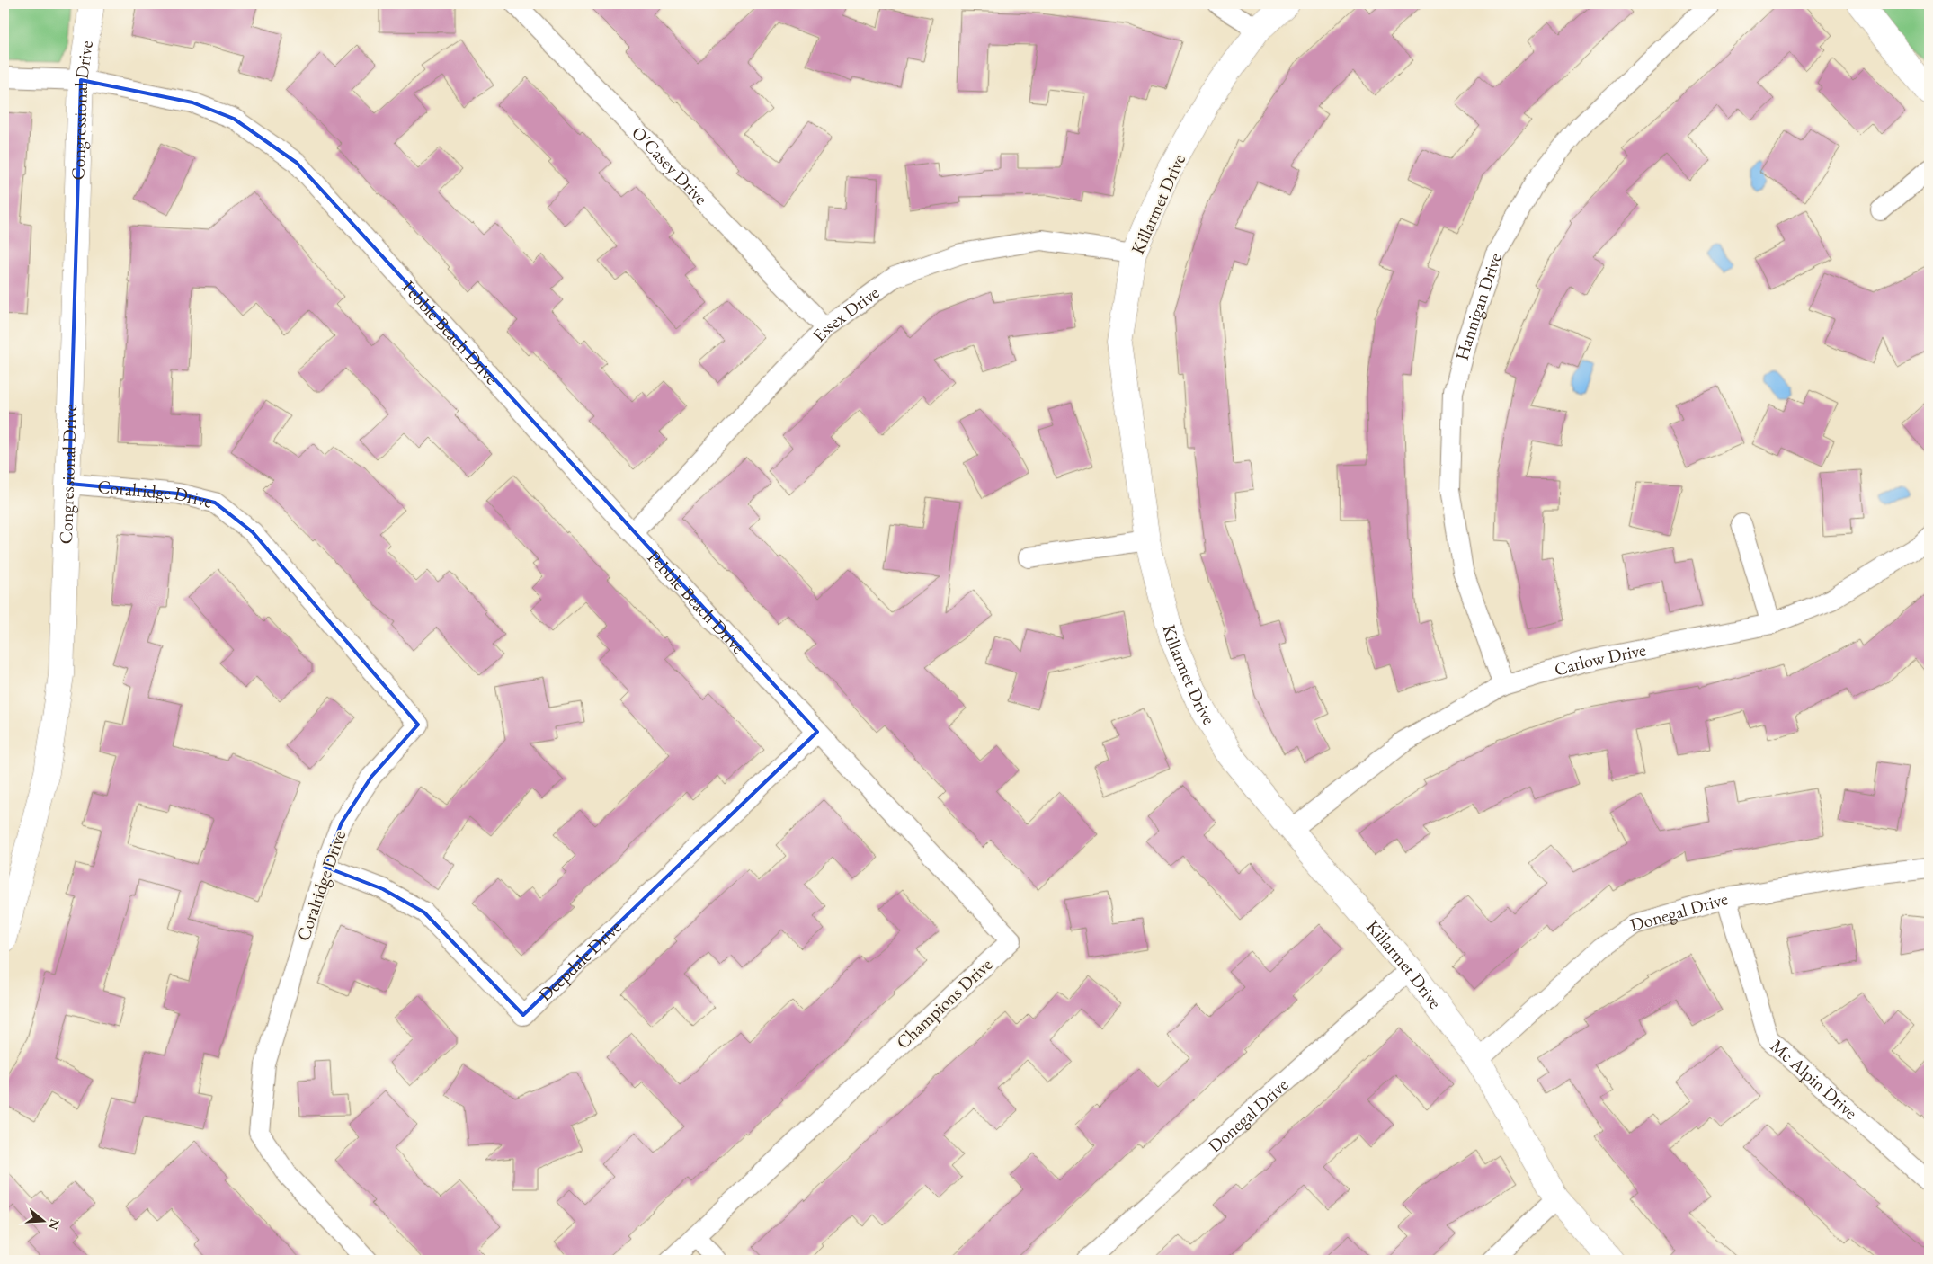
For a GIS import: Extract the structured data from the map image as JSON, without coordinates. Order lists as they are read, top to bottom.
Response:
{
  "streets": {
    "street": [
      "Congressional Drive",
      "O'Casey Drive",
      "Killarmet Drive",
      "Hannigan Drive",
      "Essex Drive",
      "Pebble Beach Drive",
      "Coralridge Drive",
      "Carlow Drive",
      "Donegal Drive",
      "Deepdale Drive",
      "Champions Drive",
      "Mc Alpin Drive"
    ]
  },
  "crossings": [
    ["Congressional Drive", "Pebble Beach Drive"],
    ["Congressional Drive", "Coralridge Drive"],
    ["O'Casey Drive", "Essex Drive"],
    ["Killarmet Drive", "Essex Drive"],
    ["Killarmet Drive", "Carlow Drive"],
    ["Killarmet Drive", "Donegal Drive"],
    ["Hannigan Drive", "Carlow Drive"],
    ["Essex Drive", "Pebble Beach Drive"],
    ["Pebble Beach Drive", "Deepdale Drive"],
    ["Pebble Beach Drive", "Champions Drive"],
    ["Coralridge Drive", "Deepdale Drive"],
    ["Donegal Drive", "Mc Alpin Drive"],
    ["Deepdale Drive", "Champions Drive"]
  ],
  "north": "right"
}
